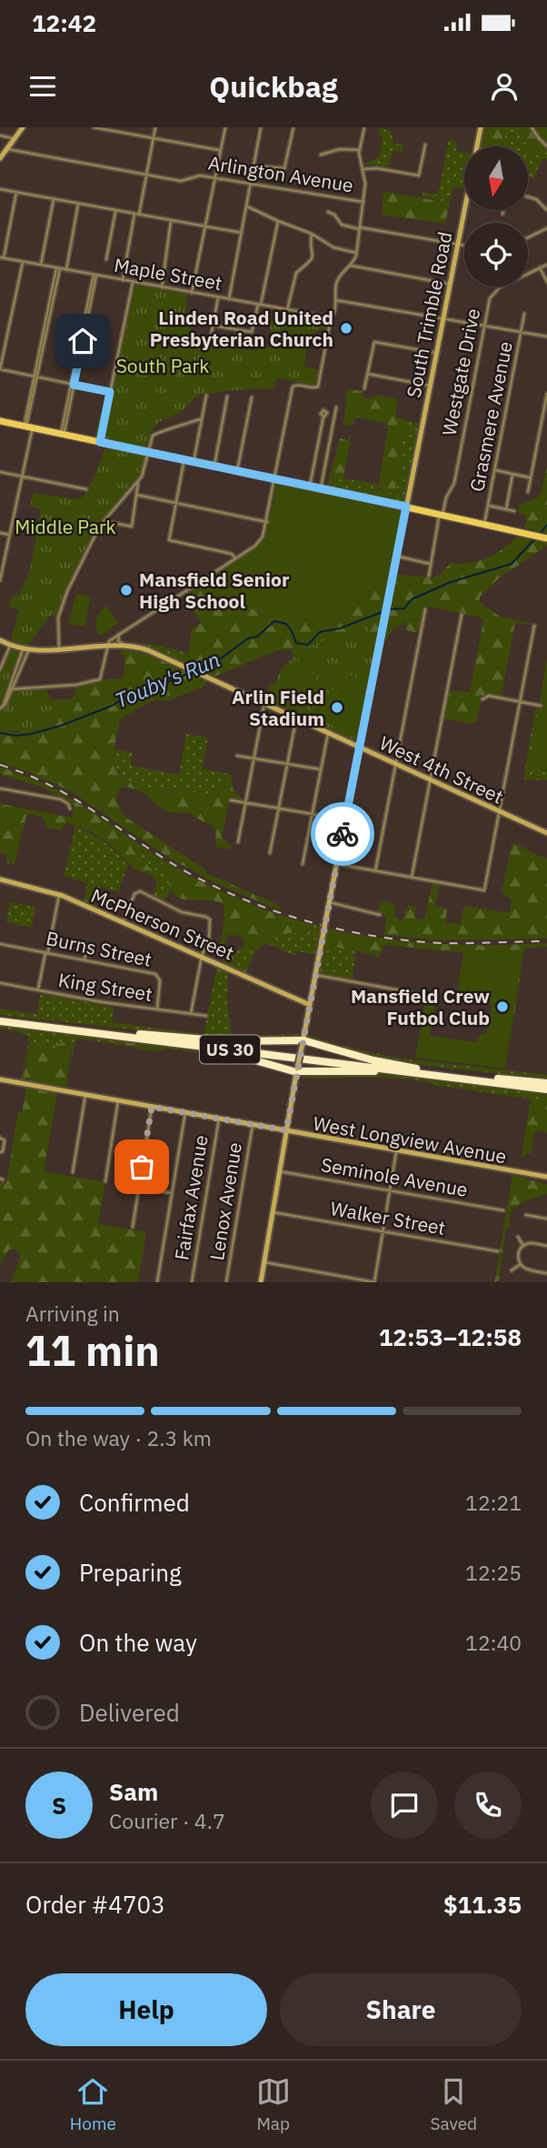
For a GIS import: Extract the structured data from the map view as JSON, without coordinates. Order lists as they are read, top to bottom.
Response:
{
  "streets": {
    "highway": ["US 30"],
    "main road": [
      "South Trimble Road",
      "West 4th Street",
      "McPherson Street",
      "West Longview Avenue"
    ],
    "street": [
      "Arlington Avenue",
      "Maple Street",
      "Westgate Drive",
      "Grasmere Avenue",
      "Burns Street",
      "King Street",
      "Seminole Avenue",
      "Fairfax Avenue",
      "Lenox Avenue",
      "Walker Street"
    ]
  },
  "crossings": [
    ["South Trimble Road", "West 4th Street"],
    ["South Trimble Road", "McPherson Street"],
    ["South Trimble Road", "West Longview Avenue"],
    ["South Trimble Road", "Seminole Avenue"],
    ["South Trimble Road", "Walker Street"],
    ["Burns Street", "King Street"],
    ["West Longview Avenue", "Fairfax Avenue"],
    ["West Longview Avenue", "Lenox Avenue"]
  ],
  "water": ["Touby's Run"],
  "parks": ["South Park", "Middle Park"],
  "places": [
    "Linden Road United Presbyterian Church",
    "Mansfield Senior High School",
    "Arlin Field Stadium",
    "Mansfield Crew Futbol Club"
  ],
  "north": "bottom",
  "page": {
    "status": "12:42",
    "header": "Quickbag",
    "heading": ["11 min", "Arriving in", "12:53–12:58"],
    "panel": [
      "Sam",
      "Courier · 4.7",
      "Order #4703",
      "$11.35"
    ],
    "bar": "On the way · 2.3 km",
    "list": [
      ["Confirmed", "12:21"],
      ["Preparing", "12:25"],
      ["On the way", "12:40"],
      "Delivered"
    ],
    "round": "S",
    "buttons": ["Help", "Share"],
    "tabs": ["Home", "Map", "Saved"]
  }
}
